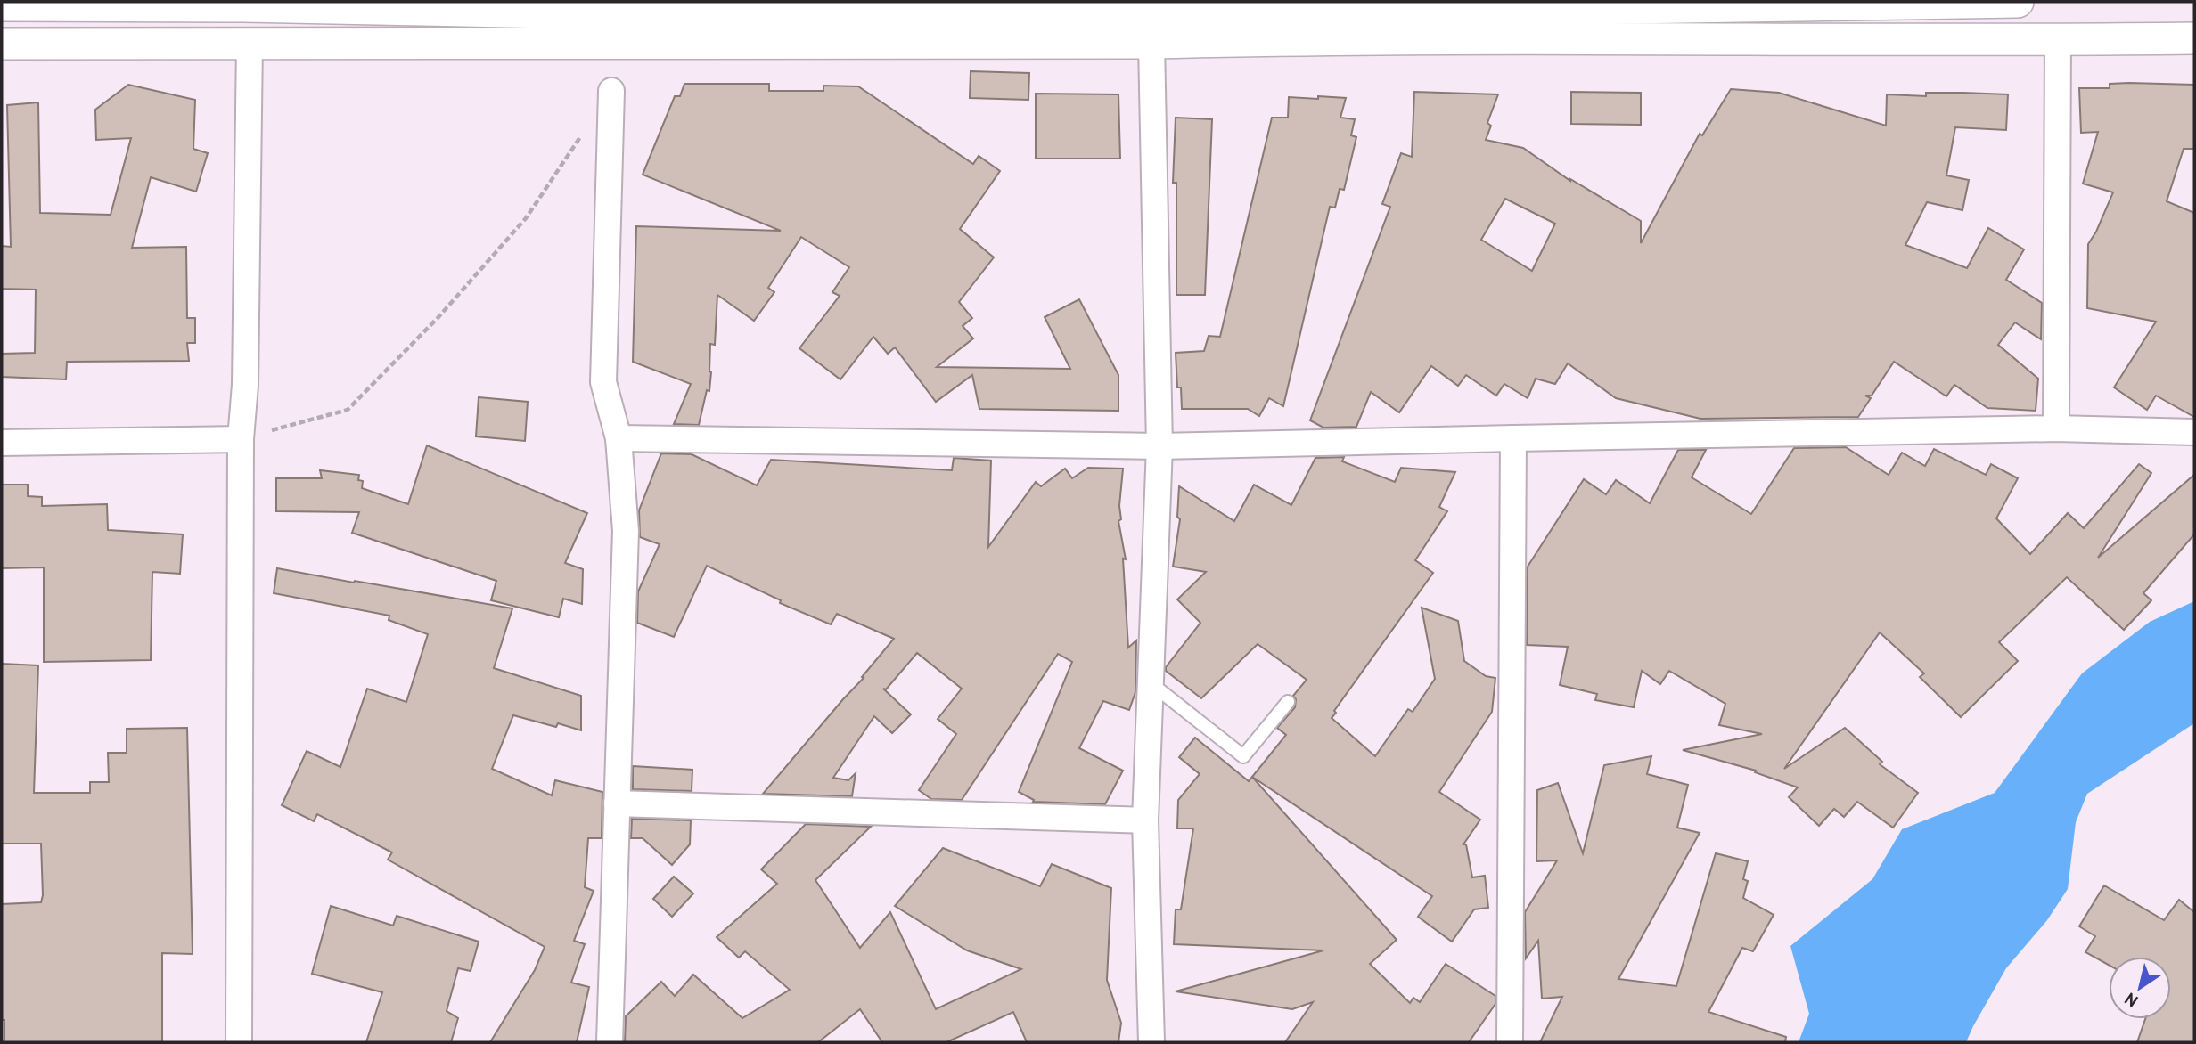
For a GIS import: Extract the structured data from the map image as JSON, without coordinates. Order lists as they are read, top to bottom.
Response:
{
  "north": "bottom left"
}
